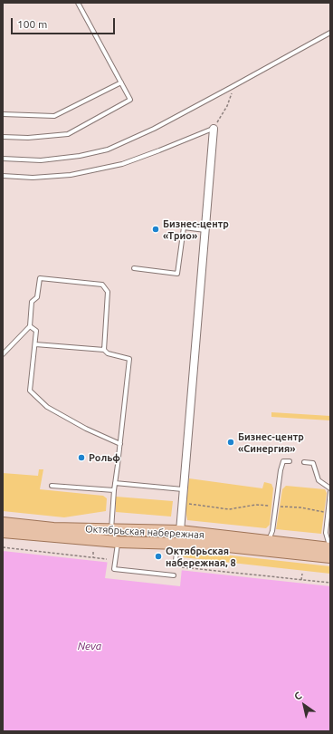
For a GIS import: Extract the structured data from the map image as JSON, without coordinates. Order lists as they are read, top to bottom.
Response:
{
  "streets": {
    "main road": ["Октябрьская набережная"]
  },
  "water": ["Neva"],
  "places": [
    "Бизнес-центр «Трио»",
    "Бизнес-центр «Синергия»",
    "Рольф",
    "Октябрьская набережная, 8"
  ],
  "scale_bar": "100 m",
  "north": "top left"
}
